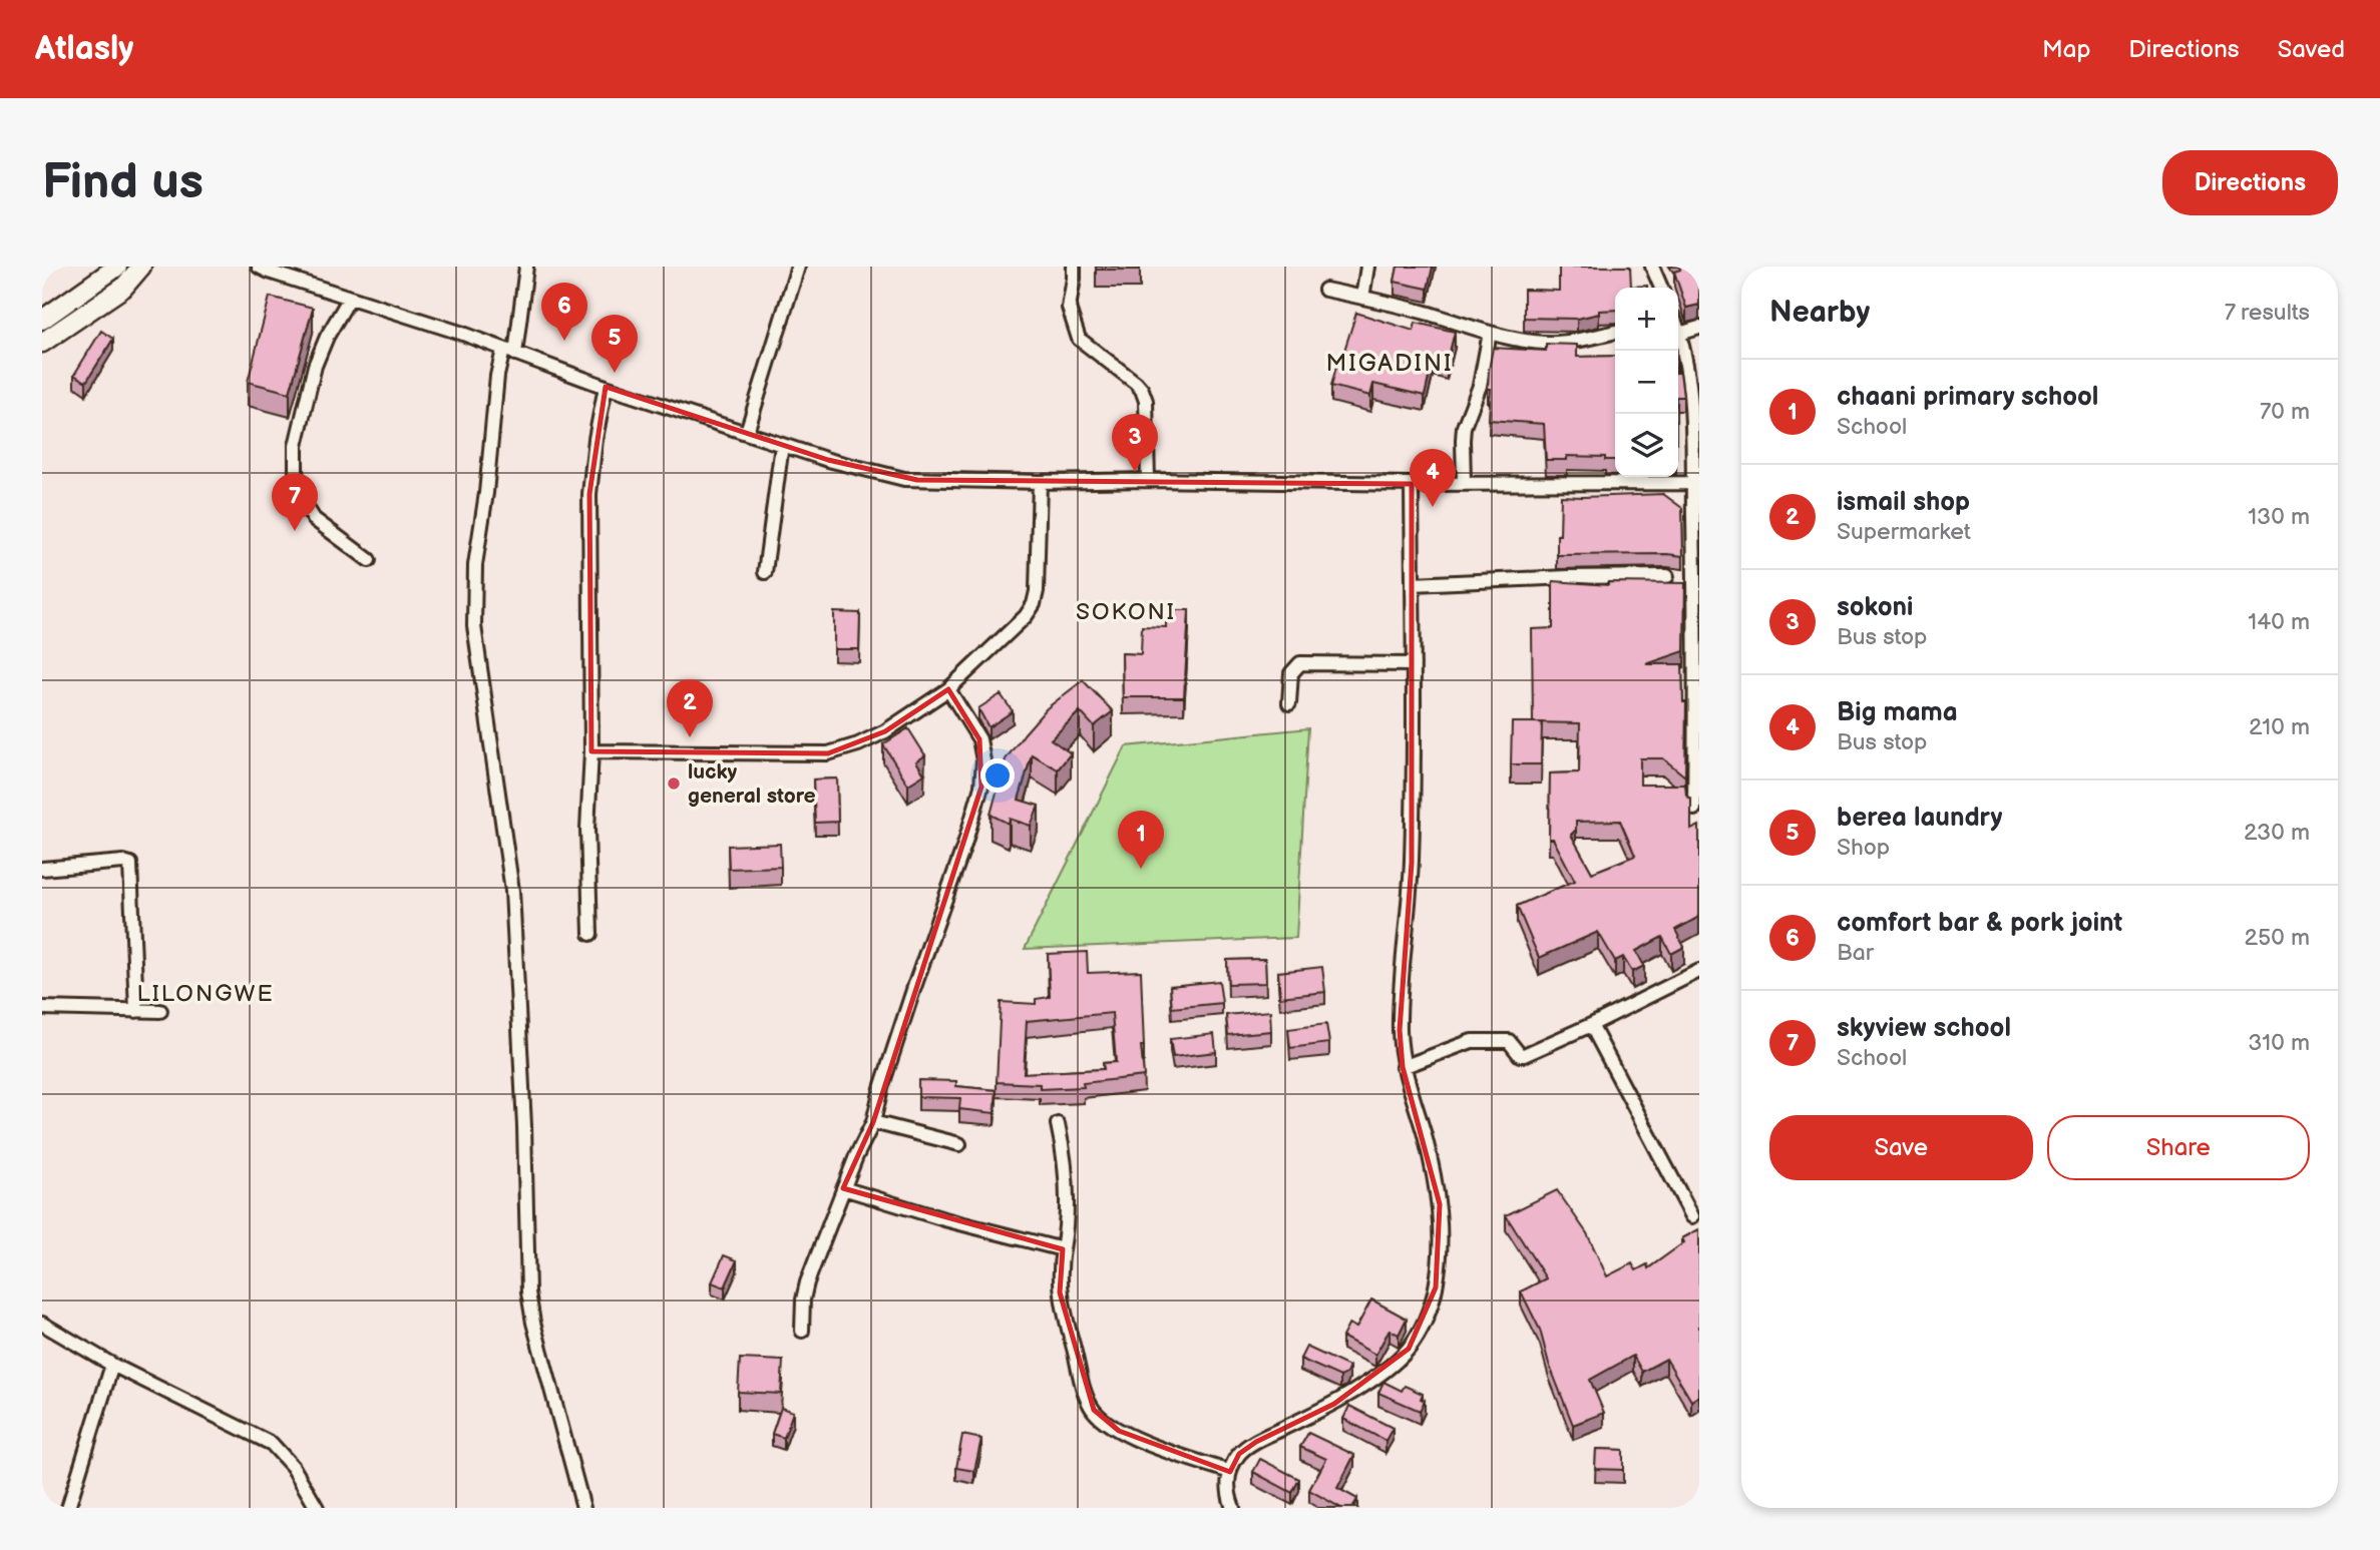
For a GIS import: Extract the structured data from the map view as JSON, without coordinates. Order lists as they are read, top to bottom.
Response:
{
  "districts": ["MIGADINI", "SOKONI", "LILONGWE"],
  "places": ["lucky general store"],
  "page": {
    "header": "Atlasly",
    "nav": ["Map", "Directions", "Saved"],
    "buttons": [
      "Directions",
      ["Save", "Share"]
    ],
    "title": "Find us",
    "heading": ["Nearby", "7 results"],
    "pins": [
      "6",
      "5",
      "3",
      "4",
      "7",
      "2",
      "1"
    ],
    "map_buttons": ["+", "−"],
    "list": [
      {
        "mark": "1",
        "name": "chaani primary school",
        "note": "School",
        "value": "70 m"
      },
      {
        "mark": "2",
        "name": "ismail shop",
        "note": "Supermarket",
        "value": "130 m"
      },
      {
        "mark": "3",
        "name": "sokoni",
        "note": "Bus stop",
        "value": "140 m"
      },
      {
        "mark": "4",
        "name": "Big mama",
        "note": "Bus stop",
        "value": "210 m"
      },
      {
        "mark": "5",
        "name": "berea laundry",
        "note": "Shop",
        "value": "230 m"
      },
      {
        "mark": "6",
        "name": "comfort bar & pork joint",
        "note": "Bar",
        "value": "250 m"
      },
      {
        "mark": "7",
        "name": "skyview school",
        "note": "School",
        "value": "310 m"
      }
    ]
  }
}
